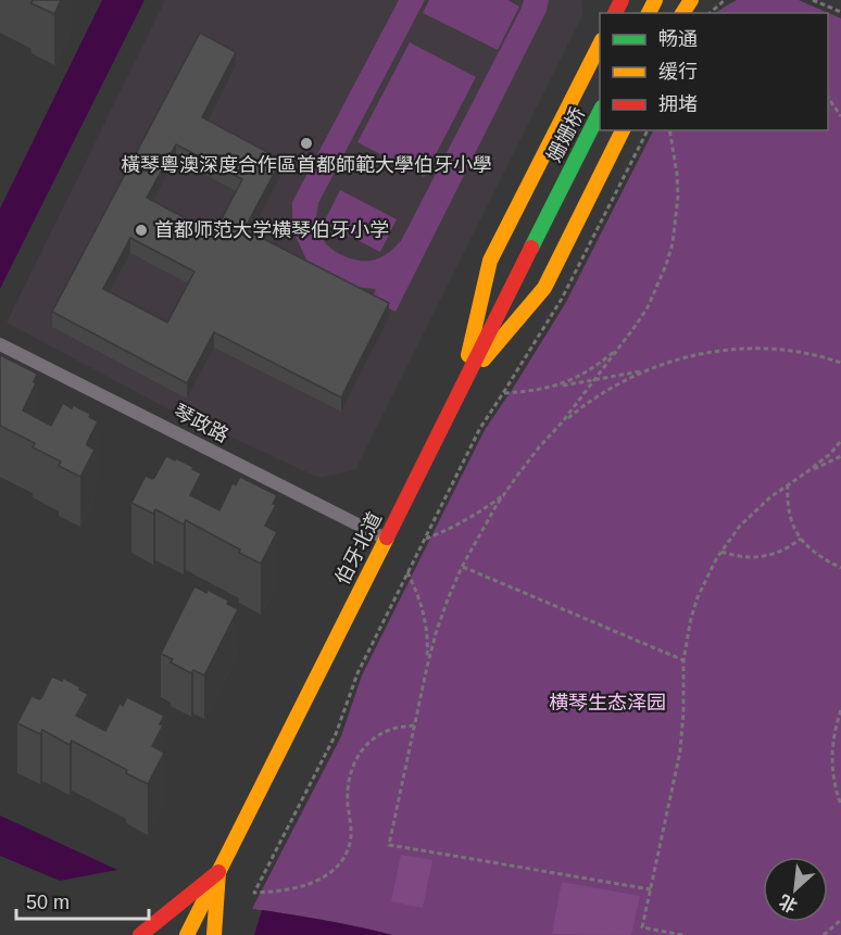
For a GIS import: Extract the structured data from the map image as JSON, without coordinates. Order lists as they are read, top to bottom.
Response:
{
  "streets": {
    "main road": ["姗姗桥", "伯牙北道"],
    "street": ["琴政路"]
  },
  "crossings": [
    ["姗姗桥", "伯牙北道"],
    ["琴政路", "伯牙北道"]
  ],
  "parks": ["横琴生态泽园"],
  "places": ["橫琴粵澳深度合作區首都師範大學伯牙小學", "首都师范大学横琴伯牙小学"],
  "legend": ["畅通", "缓行", "拥堵"],
  "scale_bar": "50 m",
  "north": "bottom left"
}
